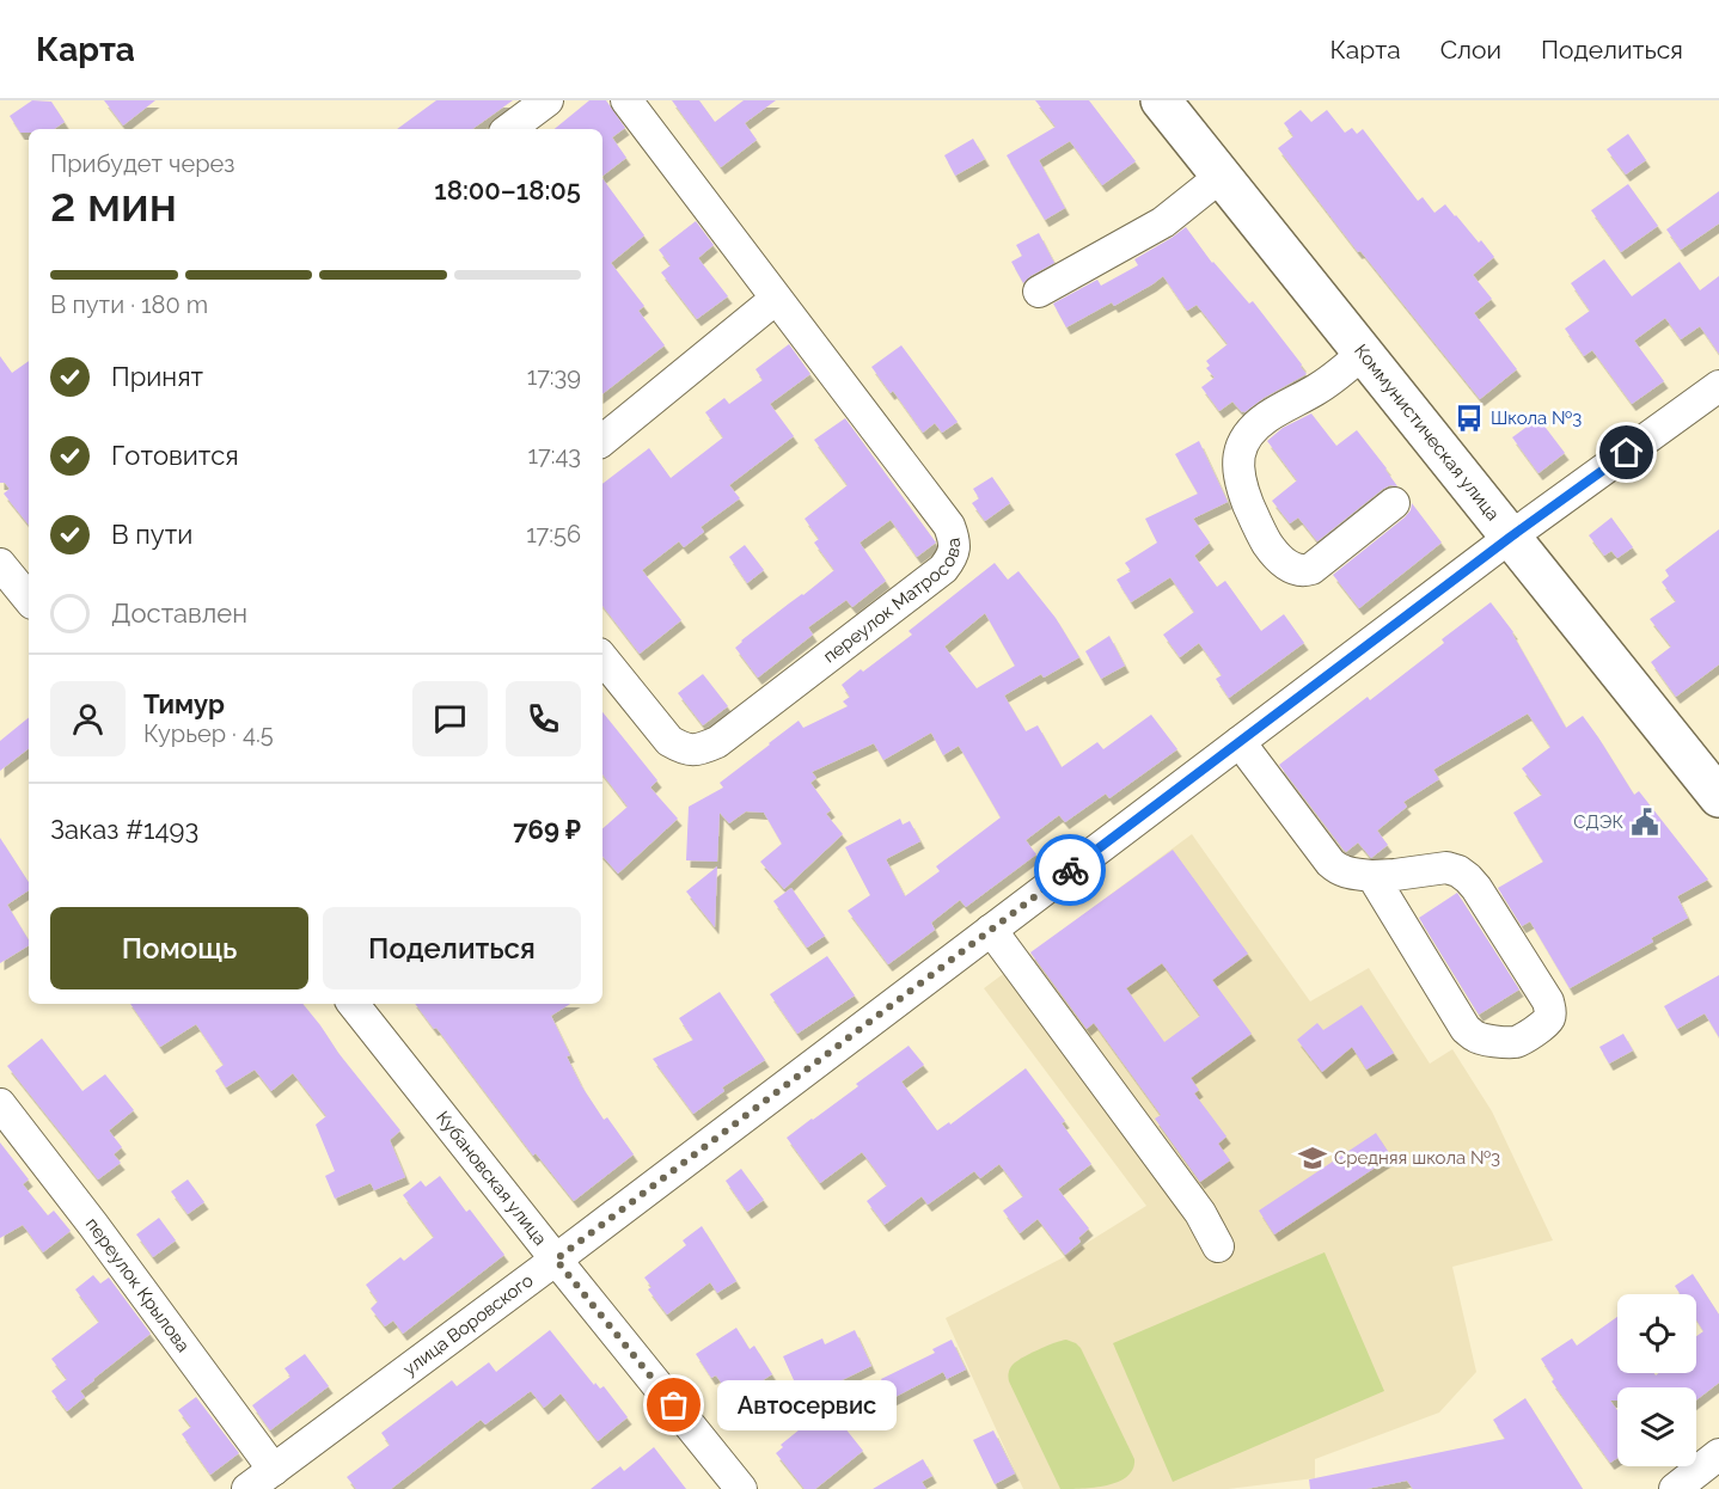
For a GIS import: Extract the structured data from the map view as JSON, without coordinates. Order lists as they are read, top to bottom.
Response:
{
  "streets": {
    "main road": ["Коммунистическая улица"],
    "street": [
      "переулок Матросова",
      "Кубановская улица",
      "переулок Крылова",
      "улица Воровского"
    ]
  },
  "crossings": [
    ["Коммунистическая улица", "улица Воровского"],
    ["Кубановская улица", "улица Воровского"],
    ["переулок Крылова", "улица Воровского"]
  ],
  "places": {
    "bus stop": ["Школа №3"],
    "public building": ["СДЭК"],
    "school or university": ["Средняя школа №3"],
    "other": ["Автосервис"]
  },
  "page": {
    "header": "Карта",
    "nav": ["Карта", "Слои", "Поделиться"],
    "heading": ["2 мин", "Прибудет через", "18:00–18:05"],
    "panel": [
      "Тимур",
      "Курьер · 4.5",
      "Заказ #1493",
      "769 ₽"
    ],
    "bar": "В пути · 180 m",
    "list": [
      ["Принят", "17:39"],
      ["Готовится", "17:43"],
      ["В пути", "17:56"],
      "Доставлен"
    ],
    "buttons": ["Помощь", "Поделиться"],
    "bubble": "Автосервис"
  }
}
